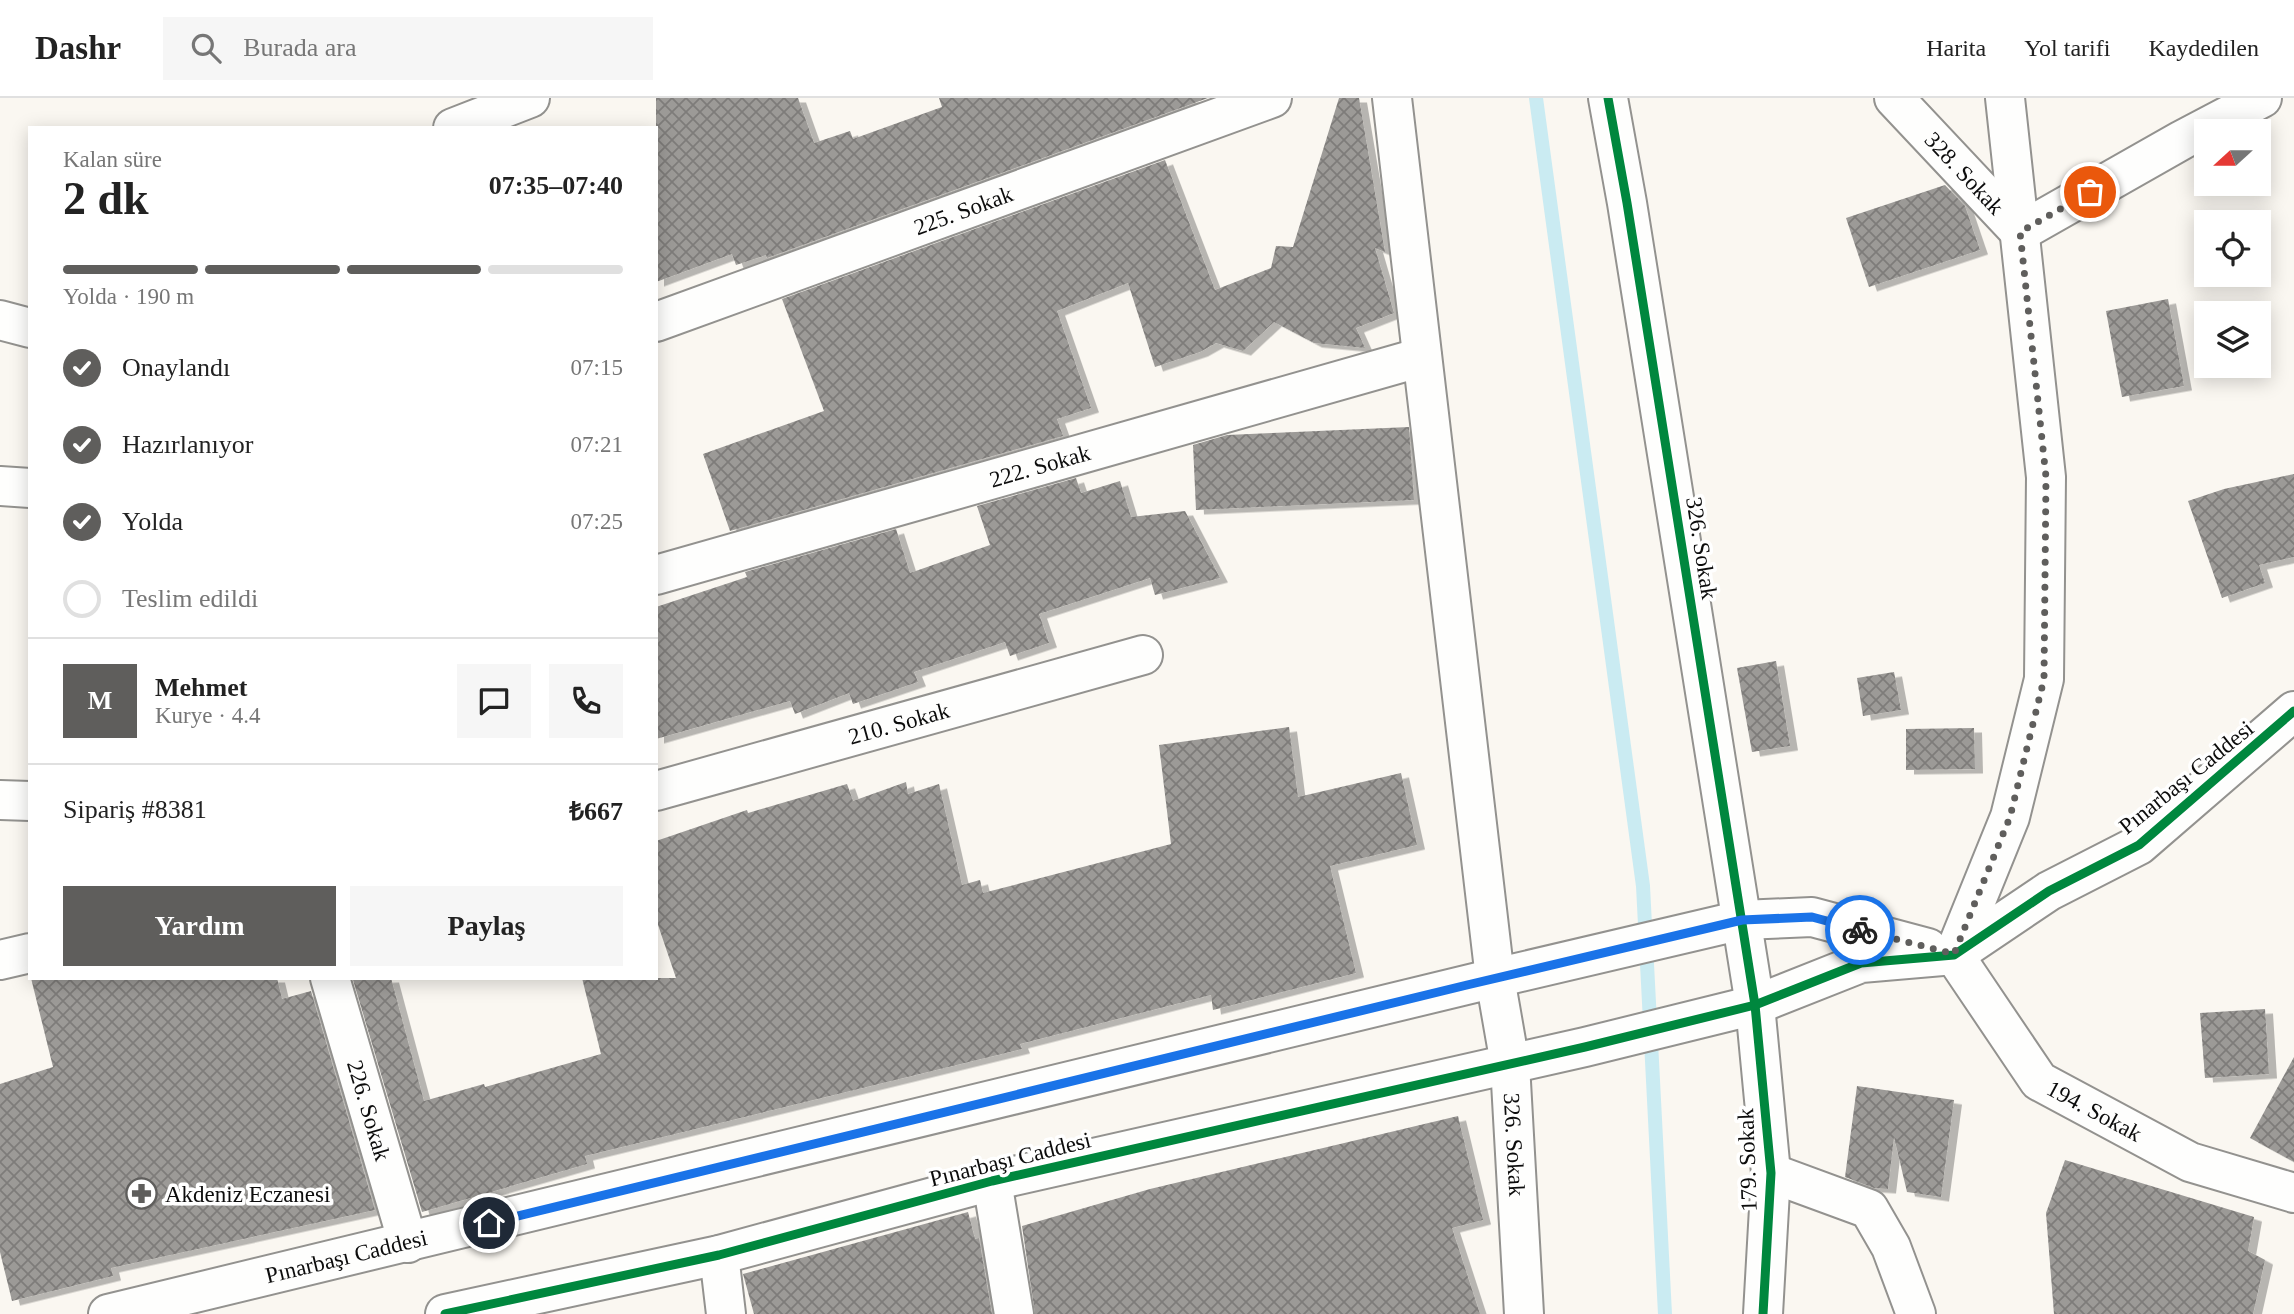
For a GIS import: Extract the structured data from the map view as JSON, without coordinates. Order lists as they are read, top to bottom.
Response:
{
  "streets": {
    "street": [
      "328. Sokak",
      "225. Sokak",
      "222. Sokak",
      "326. Sokak",
      "210. Sokak",
      "Pınarbaşı Caddesi",
      "226. Sokak",
      "194. Sokak",
      "179. Sokak"
    ]
  },
  "crossings": [
    ["222. Sokak", "326. Sokak"],
    ["326. Sokak", "Pınarbaşı Caddesi"],
    ["326. Sokak", "179. Sokak"],
    ["Pınarbaşı Caddesi", "226. Sokak"],
    ["Pınarbaşı Caddesi", "194. Sokak"],
    ["Pınarbaşı Caddesi", "179. Sokak"]
  ],
  "places": {
    "pharmacy": ["Akdeniz Eczanesi"]
  },
  "north": "left",
  "page": {
    "header": "Dashr",
    "search": "Burada ara",
    "nav": ["Harita", "Yol tarifi", "Kaydedilen"],
    "heading": ["2 dk", "Kalan süre", "07:35–07:40"],
    "panel": [
      "Mehmet",
      "Kurye · 4.4",
      "Sipariş #8381",
      "₺667"
    ],
    "bar": "Yolda · 190 m",
    "list": [
      ["Onaylandı", "07:15"],
      ["Hazırlanıyor", "07:21"],
      ["Yolda", "07:25"],
      "Teslim edildi"
    ],
    "round": "M",
    "buttons": ["Yardım", "Paylaş"]
  }
}
